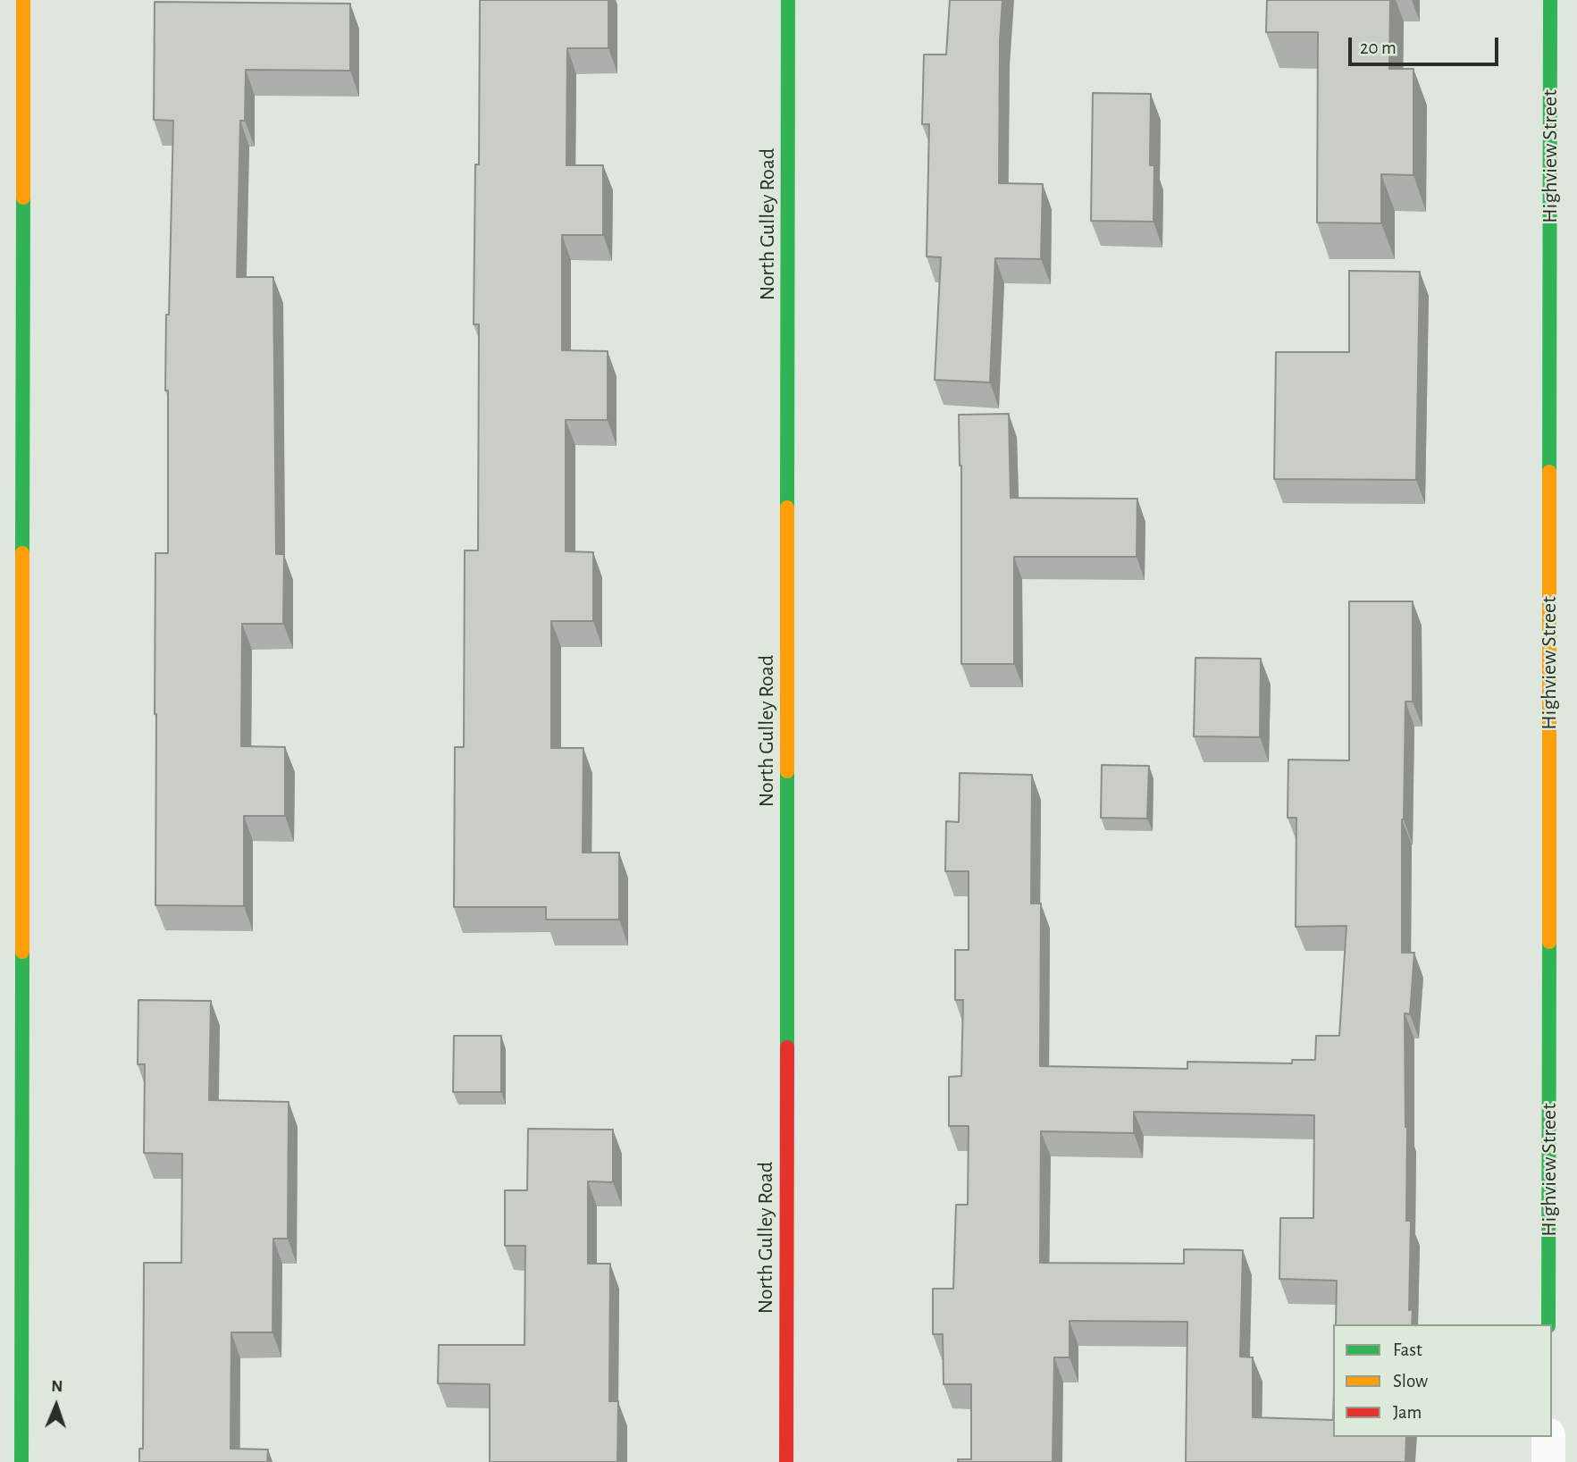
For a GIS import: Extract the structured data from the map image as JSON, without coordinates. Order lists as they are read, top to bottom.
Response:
{
  "streets": {
    "street": ["Highview Street", "North Gulley Road"]
  },
  "legend": ["Fast", "Slow", "Jam"],
  "scale_bar": "20 m",
  "north": "top"
}
